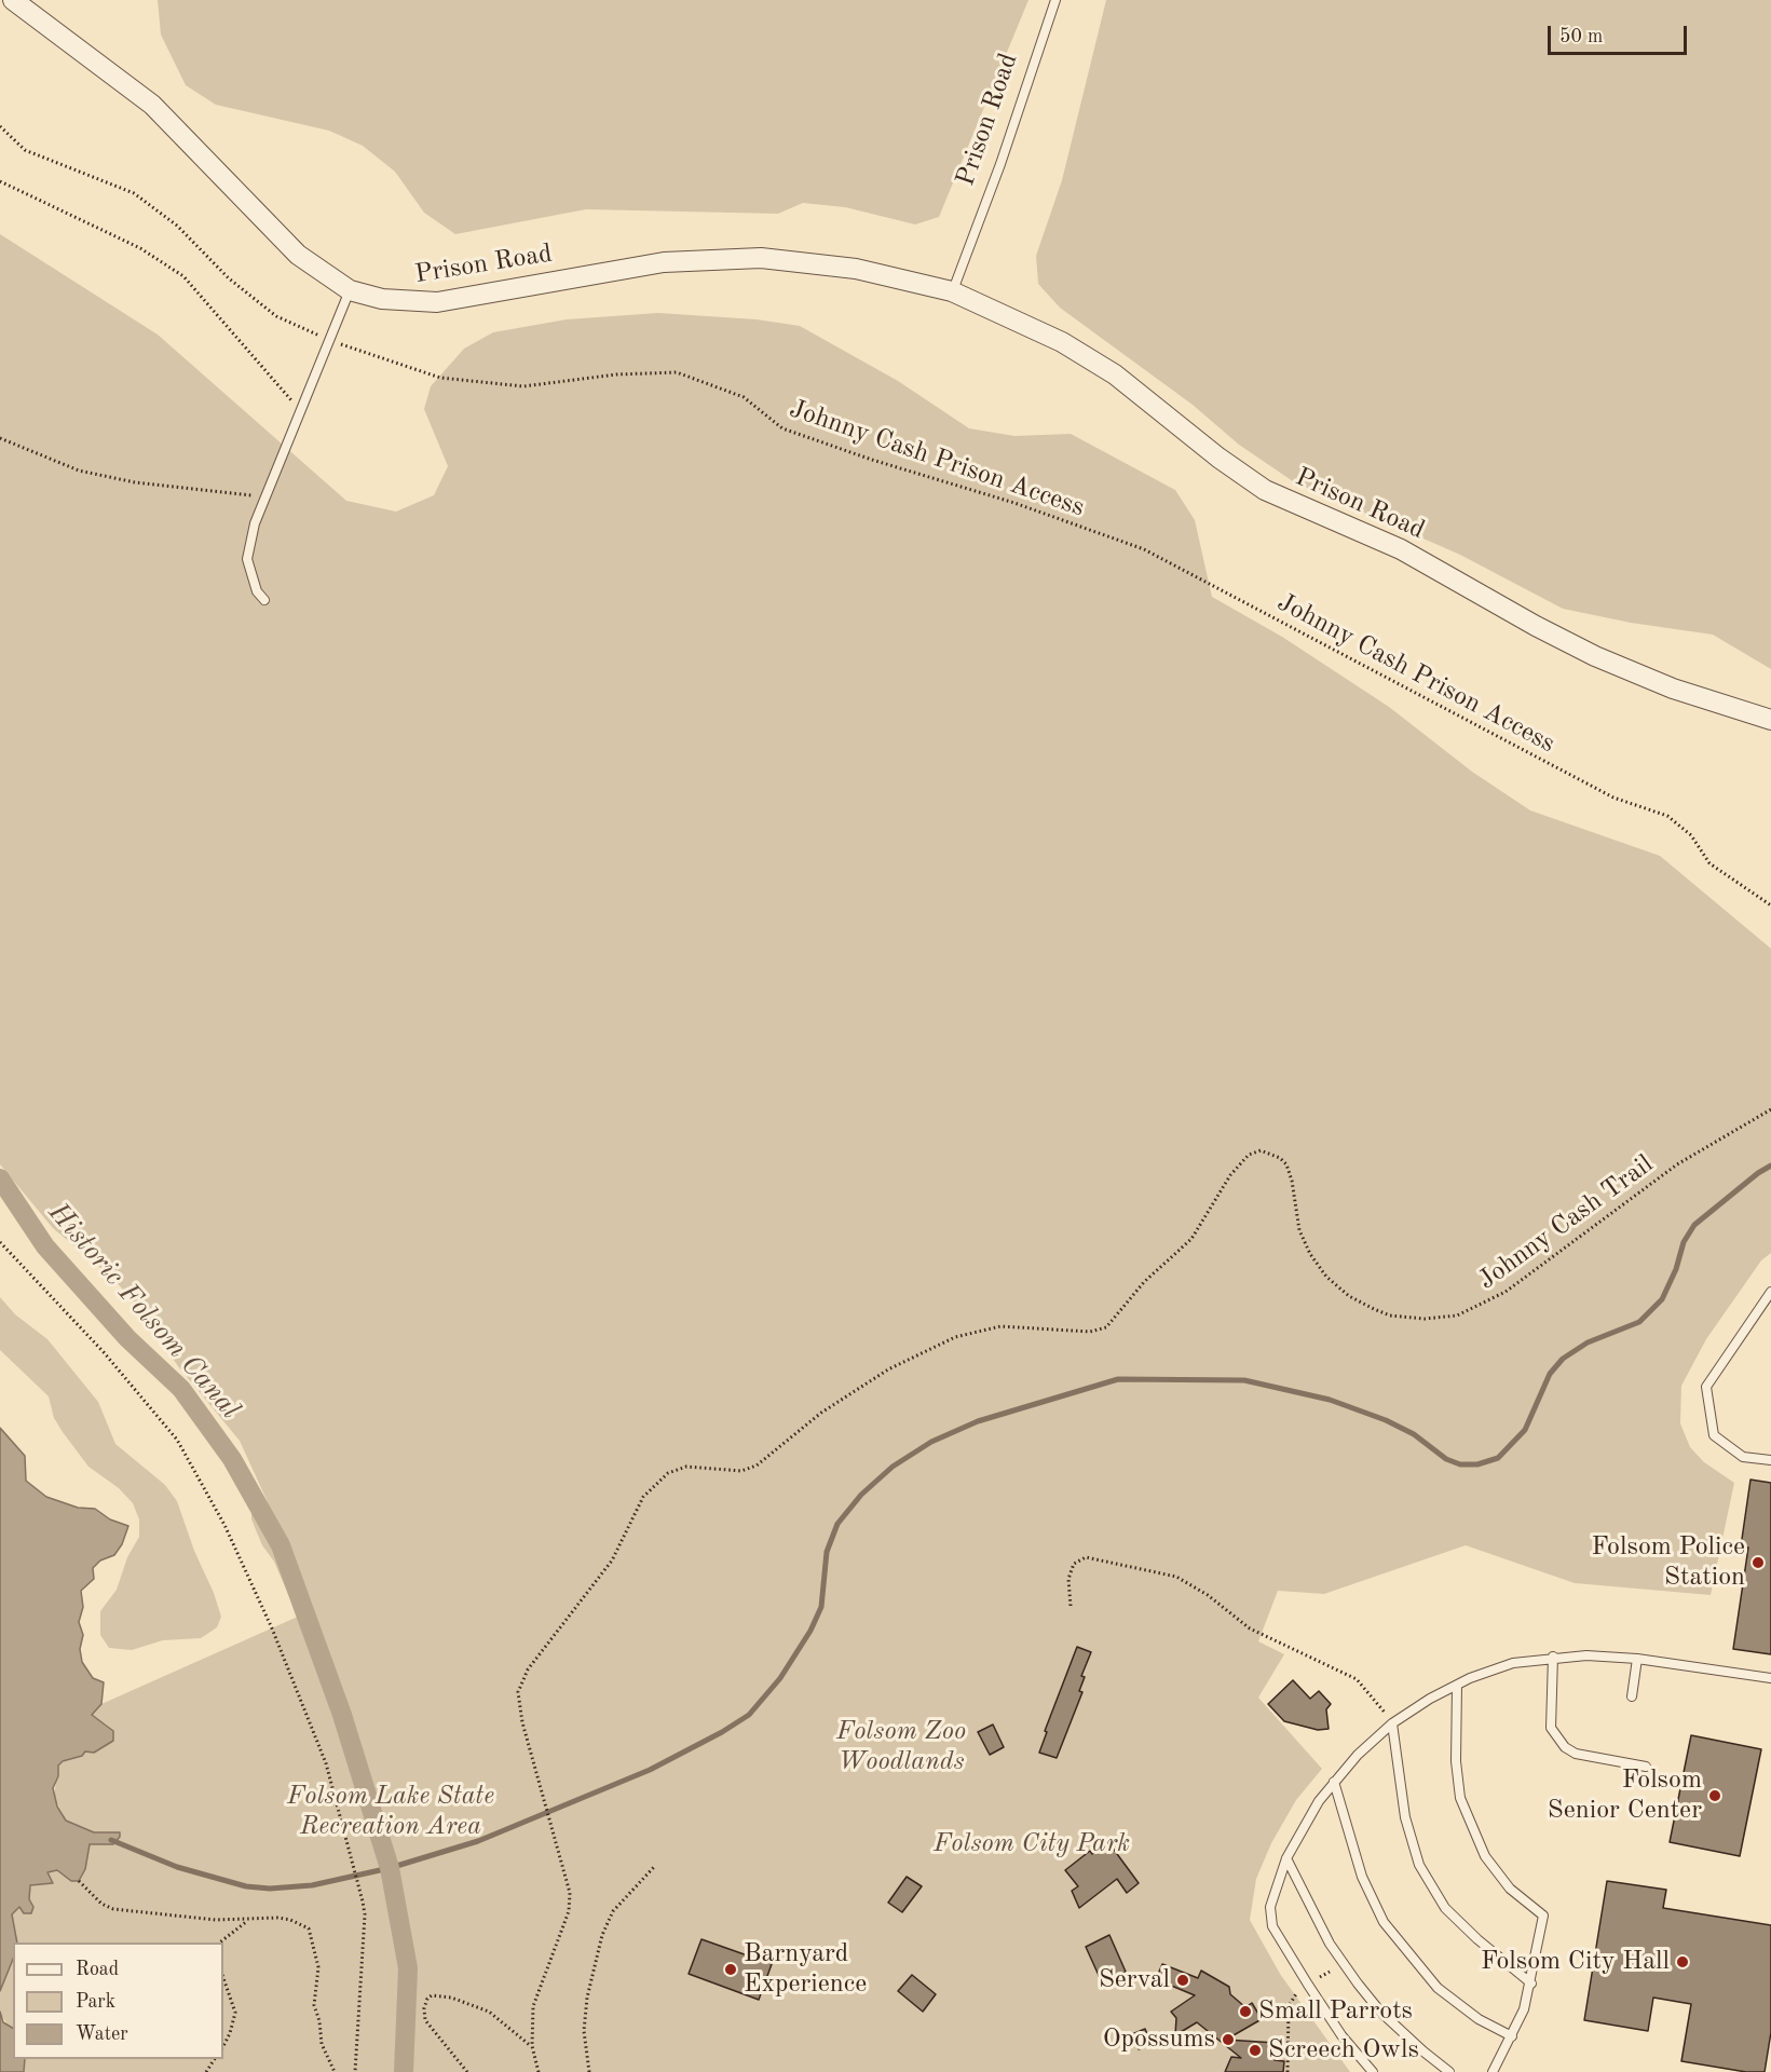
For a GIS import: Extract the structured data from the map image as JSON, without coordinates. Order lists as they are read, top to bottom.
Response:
{
  "streets": {
    "street": ["Prison Road"],
    "path": ["Johnny Cash Prison Access", "Johnny Cash Trail"]
  },
  "water": ["Historic Folsom Canal"],
  "parks": ["Folsom Zoo Woodlands", "Folsom Lake State Recreation Area", "Folsom City Park"],
  "places": [
    "Folsom Police Station",
    "Folsom Senior Center",
    "Folsom City Hall",
    "Barnyard Experience",
    "Serval",
    "Small Parrots",
    "Opossums",
    "Screech Owls"
  ],
  "legend": ["Road", "Park", "Water"],
  "scale_bar": "50 m"
}
